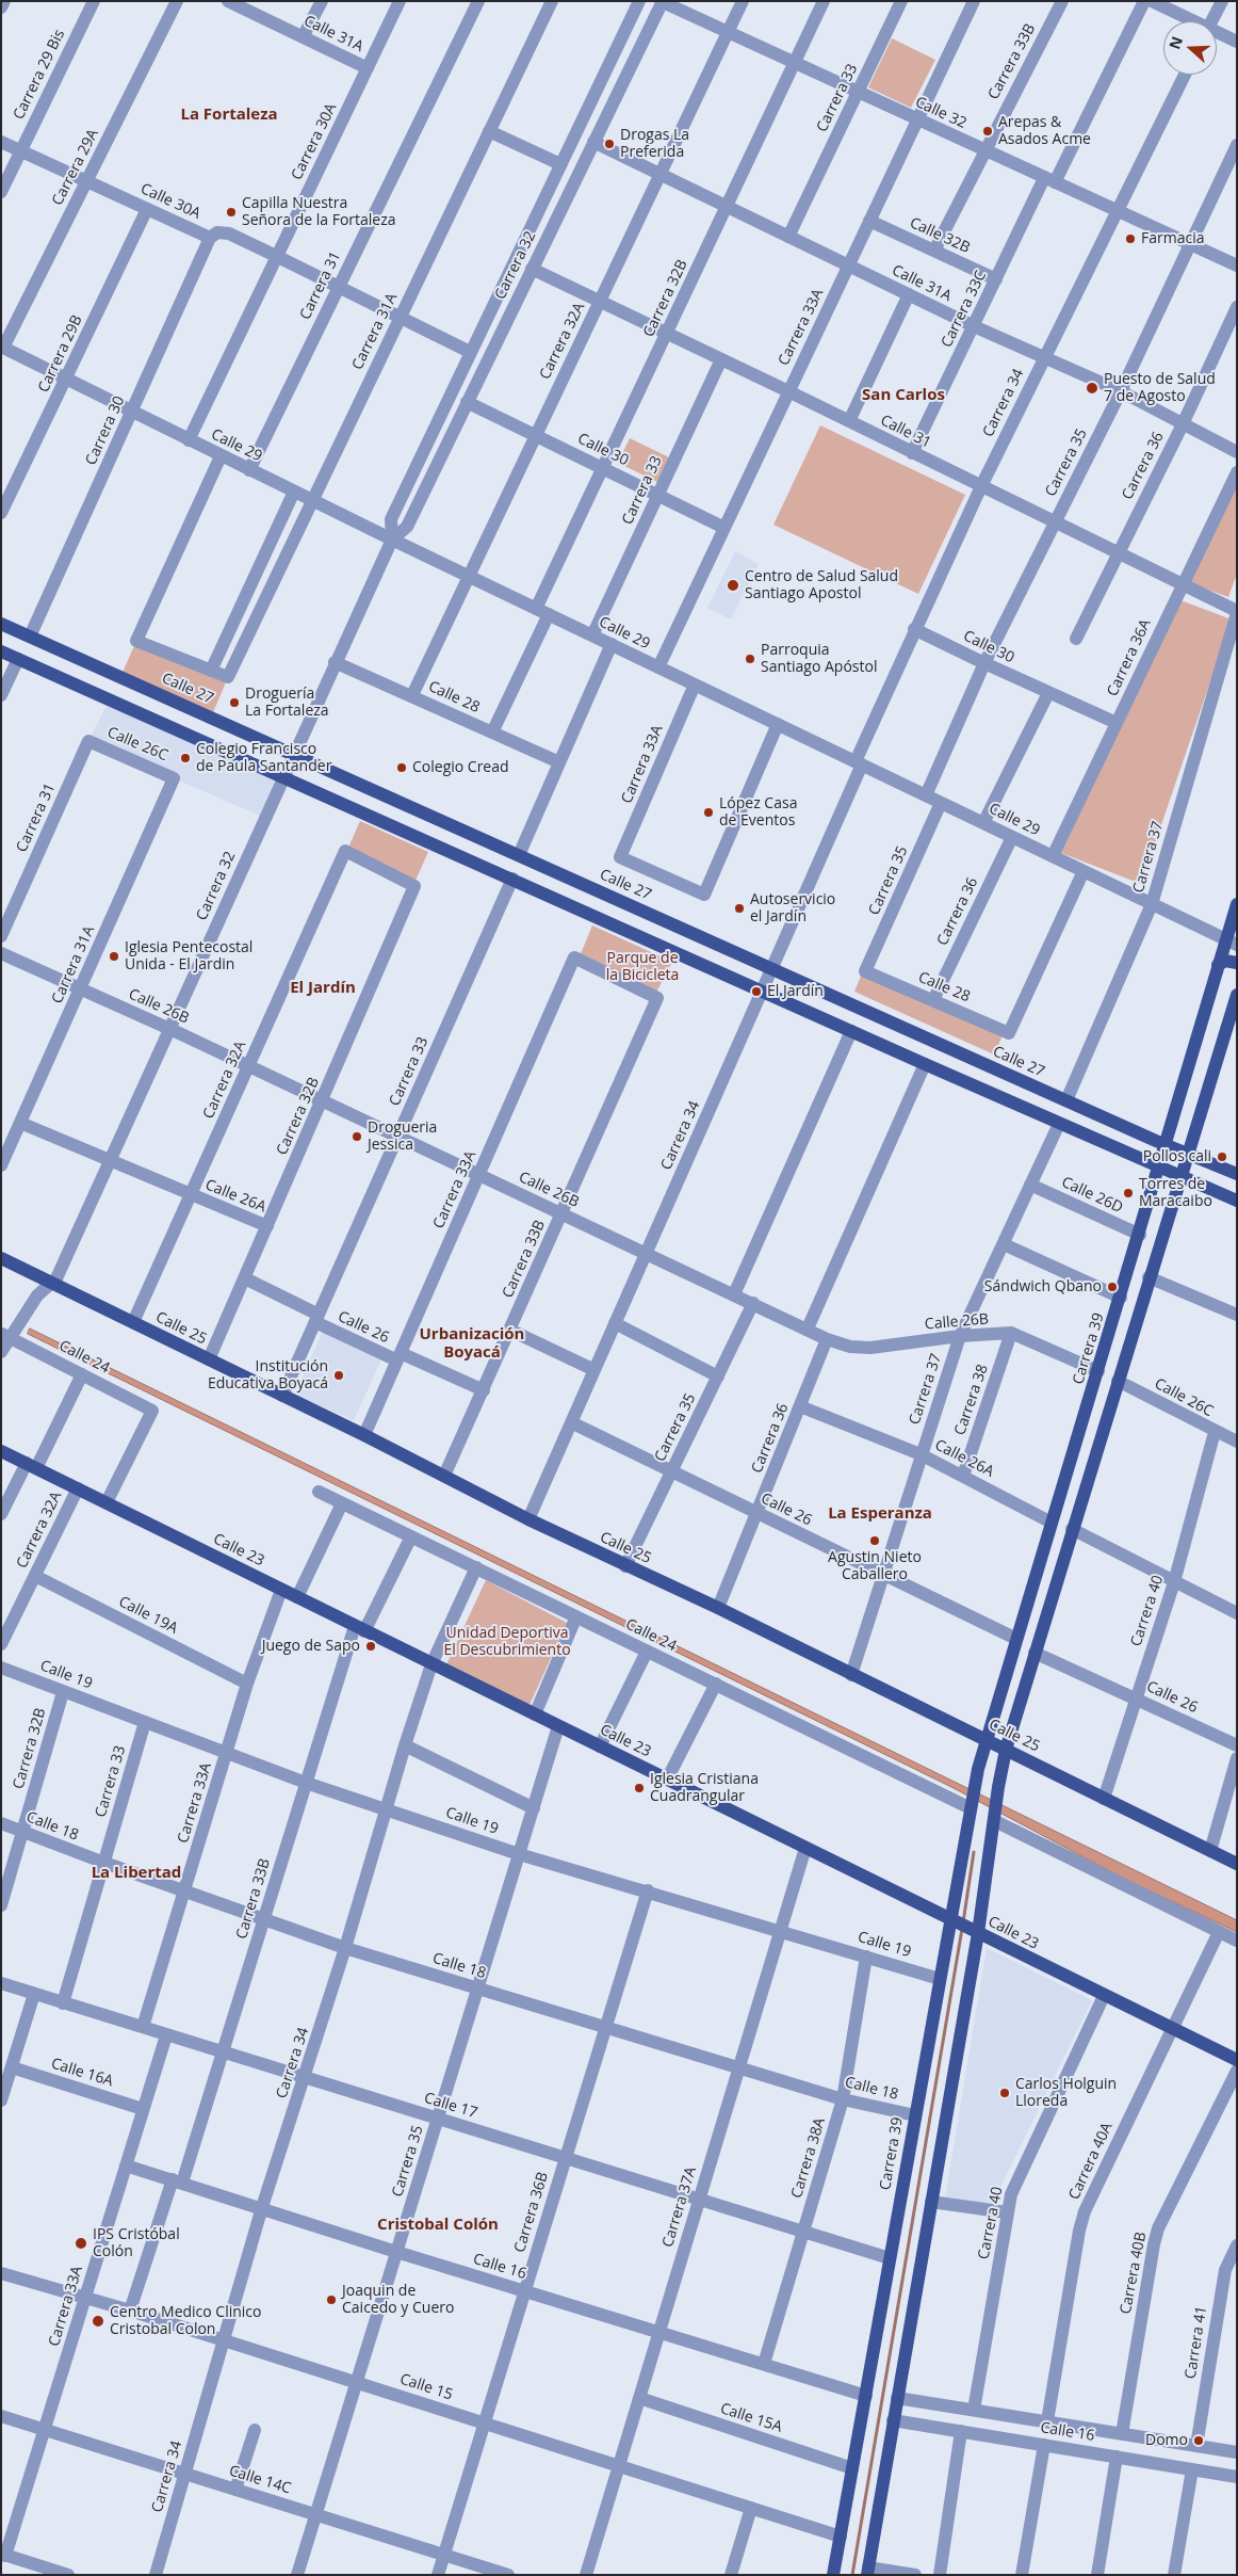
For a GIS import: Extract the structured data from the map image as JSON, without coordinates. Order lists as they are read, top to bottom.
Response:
{
  "streets": {
    "main road": [
      "Calle 27",
      "Calle 25",
      "Carrera 39",
      "Calle 23"
    ],
    "street": [
      "Calle 31A",
      "Carrera 33B",
      "Carrera 29 Bis",
      "Carrera 33",
      "Calle 32",
      "Carrera 30A",
      "Carrera 29A",
      "Calle 30A",
      "Calle 32B",
      "Carrera 32",
      "Carrera 31",
      "Carrera 32B",
      "Carrera 33C",
      "Carrera 33A",
      "Carrera 31A",
      "Carrera 32A",
      "Carrera 29B",
      "Carrera 34",
      "Carrera 30",
      "Calle 31",
      "Calle 29",
      "Calle 30",
      "Carrera 35",
      "Carrera 36",
      "Carrera 36A",
      "Calle 28",
      "Calle 26C",
      "Carrera 37",
      "Calle 26B",
      "Calle 26D",
      "Calle 26A",
      "Calle 26",
      "Calle 24",
      "Carrera 38",
      "Carrera 40",
      "Calle 19A",
      "Calle 19",
      "Calle 18",
      "Calle 16A",
      "Calle 17",
      "Carrera 38A",
      "Carrera 40A",
      "Carrera 37A",
      "Carrera 36B",
      "Calle 16",
      "Carrera 40B",
      "Carrera 41",
      "Calle 15",
      "Calle 15A",
      "Calle 14C"
    ]
  },
  "crossings": [
    ["Calle 31A", "Carrera 33"],
    ["Calle 31A", "Carrera 30A"],
    ["Calle 31A", "Carrera 32"],
    ["Calle 31A", "Carrera 32B"],
    ["Calle 31A", "Carrera 33C"],
    ["Calle 31A", "Carrera 33A"],
    ["Calle 31A", "Carrera 32A"],
    ["Calle 31A", "Carrera 34"],
    ["Calle 31A", "Carrera 35"],
    ["Calle 31A", "Carrera 36"],
    ["Carrera 33B", "Calle 32"],
    ["Carrera 33B", "Calle 32B"],
    ["Carrera 33B", "Carrera 33A"],
    ["Carrera 33B", "Calle 26B"],
    ["Carrera 33B", "Calle 26"],
    ["Carrera 33B", "Calle 25"],
    ["Carrera 33B", "Calle 24"],
    ["Carrera 33B", "Calle 23"],
    ["Carrera 33B", "Calle 19"],
    ["Carrera 33B", "Calle 18"],
    ["Carrera 33B", "Calle 17"],
    ["Carrera 33B", "Calle 16"],
    ["Carrera 33B", "Calle 15"],
    ["Carrera 29 Bis", "Calle 30A"],
    ["Carrera 33", "Calle 32"],
    ["Carrera 33", "Calle 31"],
    ["Carrera 33", "Calle 29"],
    ["Carrera 33", "Calle 30"],
    ["Carrera 33", "Calle 26B"],
    ["Carrera 33", "Calle 26"],
    ["Carrera 33", "Calle 25"],
    ["Carrera 33", "Calle 19"],
    ["Carrera 33", "Calle 18"],
    ["Carrera 33", "Calle 17"],
    ["Calle 32", "Carrera 32"],
    ["Calle 32", "Carrera 32B"],
    ["Calle 32", "Carrera 33C"],
    ["Calle 32", "Carrera 33A"],
    ["Calle 32", "Carrera 32A"],
    ["Calle 32", "Carrera 34"],
    ["Calle 32", "Carrera 35"],
    ["Carrera 30A", "Calle 30A"],
    ["Carrera 30A", "Calle 29"],
    ["Carrera 29A", "Calle 30A"],
    ["Carrera 29A", "Calle 29"],
    ["Calle 30A", "Carrera 32"],
    ["Calle 30A", "Carrera 31"],
    ["Calle 30A", "Carrera 31A"],
    ["Calle 30A", "Carrera 29B"],
    ["Calle 30A", "Carrera 30"],
    ["Calle 32B", "Carrera 33C"],
    ["Calle 32B", "Carrera 33A"],
    ["Carrera 32", "Calle 31"],
    ["Carrera 32", "Calle 29"],
    ["Carrera 32", "Calle 30"],
    ["Carrera 32", "Calle 27"],
    ["Carrera 32", "Calle 28"],
    ["Carrera 32", "Calle 26B"],
    ["Carrera 32", "Calle 26A"],
    ["Carrera 32", "Calle 25"],
    ["Carrera 32", "Calle 24"],
    ["Carrera 31", "Calle 29"],
    ["Carrera 31", "Calle 26C"],
    ["Carrera 32B", "Carrera 32A"],
    ["Carrera 32B", "Calle 31"],
    ["Carrera 32B", "Calle 29"],
    ["Carrera 32B", "Calle 30"],
    ["Carrera 32B", "Calle 28"],
    ["Carrera 32B", "Calle 26B"],
    ["Carrera 32B", "Calle 26A"],
    ["Carrera 32B", "Calle 26"],
    ["Carrera 32B", "Calle 25"],
    ["Carrera 32B", "Calle 19"],
    ["Carrera 32B", "Calle 18"],
    ["Carrera 33C", "Calle 31"],
    ["Carrera 33A", "Calle 31"],
    ["Carrera 33A", "Calle 29"],
    ["Carrera 33A", "Calle 30"],
    ["Carrera 33A", "Calle 26B"],
    ["Carrera 33A", "Calle 26"],
    ["Carrera 33A", "Calle 25"],
    ["Carrera 33A", "Calle 23"],
    ["Carrera 33A", "Calle 19A"],
    ["Carrera 33A", "Calle 19"],
    ["Carrera 33A", "Calle 18"],
    ["Carrera 33A", "Calle 16A"],
    ["Carrera 33A", "Calle 17"],
    ["Carrera 33A", "Calle 16"],
    ["Carrera 33A", "Calle 15"],
    ["Carrera 33A", "Calle 14C"],
    ["Carrera 31A", "Calle 29"],
    ["Carrera 31A", "Calle 26C"],
    ["Carrera 31A", "Calle 26B"],
    ["Carrera 31A", "Calle 26A"],
    ["Carrera 32A", "Calle 31"],
    ["Carrera 32A", "Calle 29"],
    ["Carrera 32A", "Calle 30"],
    ["Carrera 32A", "Calle 28"],
    ["Carrera 32A", "Calle 26B"],
    ["Carrera 32A", "Calle 26A"],
    ["Carrera 32A", "Calle 25"],
    ["Carrera 32A", "Calle 23"],
    ["Carrera 32A", "Calle 19A"],
    ["Carrera 29B", "Calle 29"],
    ["Carrera 34", "Calle 31"],
    ["Carrera 34", "Calle 29"],
    ["Carrera 34", "Calle 30"],
    ["Carrera 34", "Calle 27"],
    ["Carrera 34", "Calle 26B"],
    ["Carrera 34", "Calle 26"],
    ["Carrera 34", "Calle 25"],
    ["Carrera 34", "Calle 24"],
    ["Carrera 34", "Calle 23"],
    ["Carrera 34", "Calle 19"],
    ["Carrera 34", "Calle 18"],
    ["Carrera 34", "Calle 17"],
    ["Carrera 34", "Calle 16"],
    ["Carrera 34", "Calle 15"],
    ["Carrera 34", "Calle 14C"],
    ["Carrera 30", "Calle 29"],
    ["Carrera 30", "Calle 27"],
    ["Calle 31", "Carrera 35"],
    ["Calle 31", "Carrera 36"],
    ["Calle 31", "Carrera 36A"],
    ["Calle 31", "Carrera 37"],
    ["Calle 29", "Carrera 35"],
    ["Calle 29", "Carrera 36"],
    ["Calle 29", "Carrera 36A"],
    ["Calle 29", "Calle 28"],
    ["Calle 29", "Carrera 37"],
    ["Calle 29", "Carrera 39"],
    ["Calle 30", "Carrera 35"],
    ["Calle 30", "Carrera 36A"],
    ["Carrera 35", "Calle 28"],
    ["Carrera 35", "Calle 26B"],
    ["Carrera 35", "Calle 26"],
    ["Carrera 35", "Calle 25"],
    ["Carrera 35", "Calle 23"],
    ["Carrera 35", "Calle 19"],
    ["Carrera 35", "Calle 18"],
    ["Carrera 35", "Calle 17"],
    ["Carrera 35", "Calle 16"],
    ["Carrera 35", "Calle 15"],
    ["Carrera 35", "Calle 14C"],
    ["Carrera 36", "Calle 28"],
    ["Carrera 36", "Calle 26B"],
    ["Carrera 36", "Calle 26A"],
    ["Carrera 36", "Calle 26"],
    ["Carrera 36", "Calle 25"],
    ["Calle 27", "Carrera 37"],
    ["Calle 27", "Carrera 39"],
    ["Calle 26C", "Carrera 40"],
    ["Carrera 37", "Calle 26B"],
    ["Carrera 37", "Calle 26D"],
    ["Carrera 37", "Calle 26A"],
    ["Carrera 37", "Calle 26"],
    ["Carrera 37", "Calle 25"],
    ["Calle 26B", "Carrera 39"],
    ["Calle 26B", "Carrera 38"],
    ["Calle 26D", "Carrera 39"],
    ["Calle 26A", "Carrera 39"],
    ["Calle 26A", "Carrera 38"],
    ["Calle 26", "Carrera 39"],
    ["Calle 26", "Carrera 40"],
    ["Calle 25", "Carrera 39"],
    ["Calle 25", "Carrera 40"],
    ["Carrera 39", "Calle 24"],
    ["Carrera 39", "Calle 23"],
    ["Carrera 39", "Calle 19"],
    ["Carrera 39", "Calle 18"],
    ["Carrera 39", "Calle 17"],
    ["Carrera 39", "Calle 16"],
    ["Carrera 39", "Calle 15"],
    ["Carrera 39", "Calle 15A"],
    ["Calle 24", "Calle 23"],
    ["Calle 23", "Carrera 40"],
    ["Calle 23", "Carrera 40A"],
    ["Calle 23", "Carrera 37A"],
    ["Carrera 40", "Calle 16"],
    ["Calle 19", "Carrera 38A"],
    ["Calle 19", "Carrera 37A"],
    ["Calle 19", "Carrera 36B"],
    ["Calle 18", "Carrera 38A"],
    ["Calle 18", "Carrera 37A"],
    ["Calle 18", "Carrera 36B"],
    ["Calle 17", "Carrera 38A"],
    ["Calle 17", "Carrera 37A"],
    ["Calle 17", "Carrera 36B"],
    ["Carrera 38A", "Calle 16"],
    ["Carrera 40A", "Calle 16"],
    ["Carrera 37A", "Calle 16"],
    ["Carrera 37A", "Calle 15"],
    ["Carrera 37A", "Calle 15A"],
    ["Carrera 36B", "Calle 16"],
    ["Carrera 36B", "Calle 15"],
    ["Carrera 36B", "Calle 14C"],
    ["Calle 16", "Carrera 40B"],
    ["Calle 16", "Carrera 41"]
  ],
  "districts": [
    "La Fortaleza",
    "San Carlos",
    "El Jardín",
    "Urbanización Boyacá",
    "La Esperanza",
    "La Libertad",
    "Cristobal Colón"
  ],
  "parks": ["Parque de la Bicicleta", "Unidad Deportiva El Descubrimiento"],
  "places": [
    "Arepas & Asados Acme",
    "Drogas La Preferida",
    "Capilla Nuestra Señora de la Fortaleza",
    "Farmacia",
    "Puesto de Salud 7 de Agosto",
    "Centro de Salud Salud Santiago Apostol",
    "Parroquia Santiago Apóstol",
    "Droguería La Fortaleza",
    "Colegio Francisco de Paula Santander",
    "Colegio Cread",
    "López Casa de Eventos",
    "Autoservicio el Jardín",
    "Iglesia Pentecostal Unida - El Jardin",
    "El Jardín",
    "Drogueria Jessica",
    "Pollos cali",
    "Torres de Maracaibo",
    "Sándwich Qbano",
    "Institución Educativa Boyacá",
    "Agustin Nieto Caballero",
    "Juego de Sapo",
    "Iglesia Cristiana Cuadrangular",
    "Carlos Holguin Lloreda",
    "IPS Cristóbal Colón",
    "Joaquin de Caicedo y Cuero",
    "Centro Medico Clinico Cristobal Colon",
    "Domo"
  ],
  "north": "left"
}
